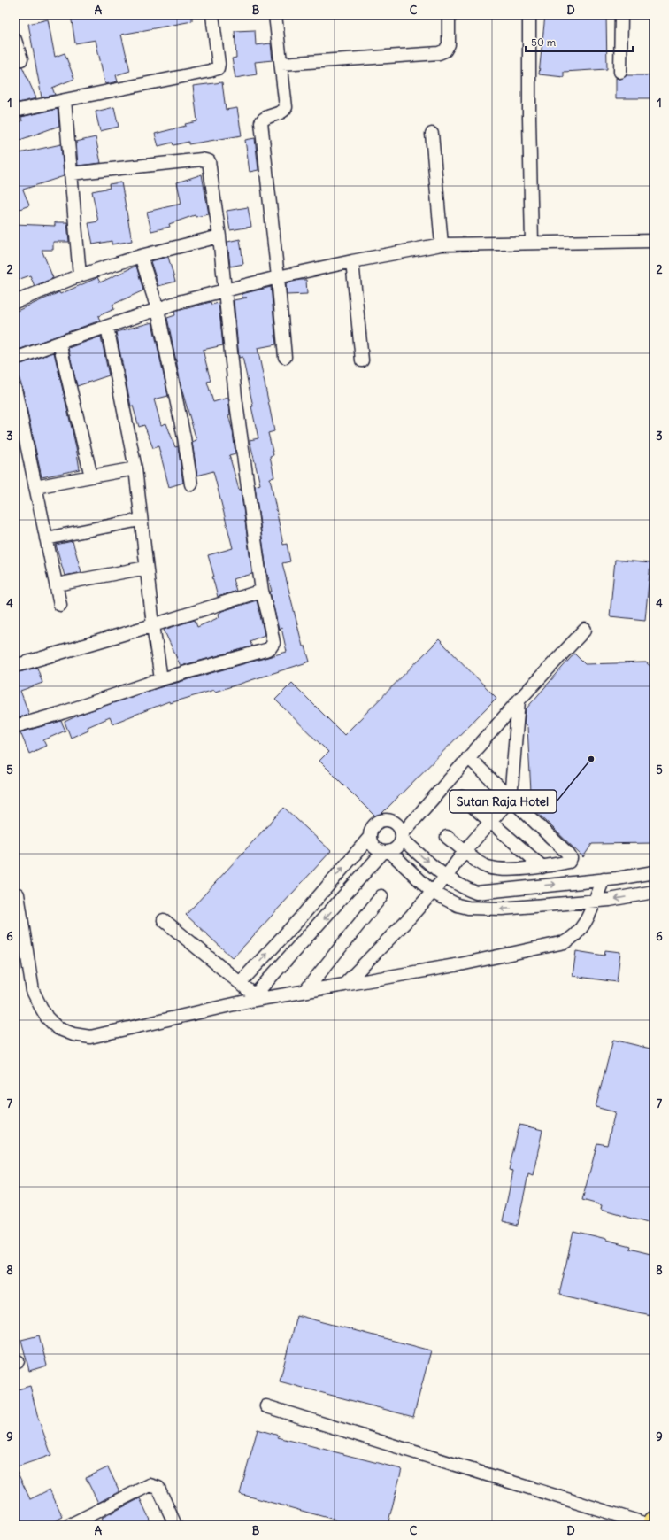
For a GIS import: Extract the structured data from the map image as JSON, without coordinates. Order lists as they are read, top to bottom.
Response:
{
  "places": ["Sutan Raja Hotel"],
  "scale_bar": "50 m",
  "grid": {
    "columns": [
      "A",
      "B",
      "C",
      "D"
    ],
    "rows": [
      "1",
      "2",
      "3",
      "4",
      "5",
      "6",
      "7",
      "8",
      "9"
    ]
  }
}
